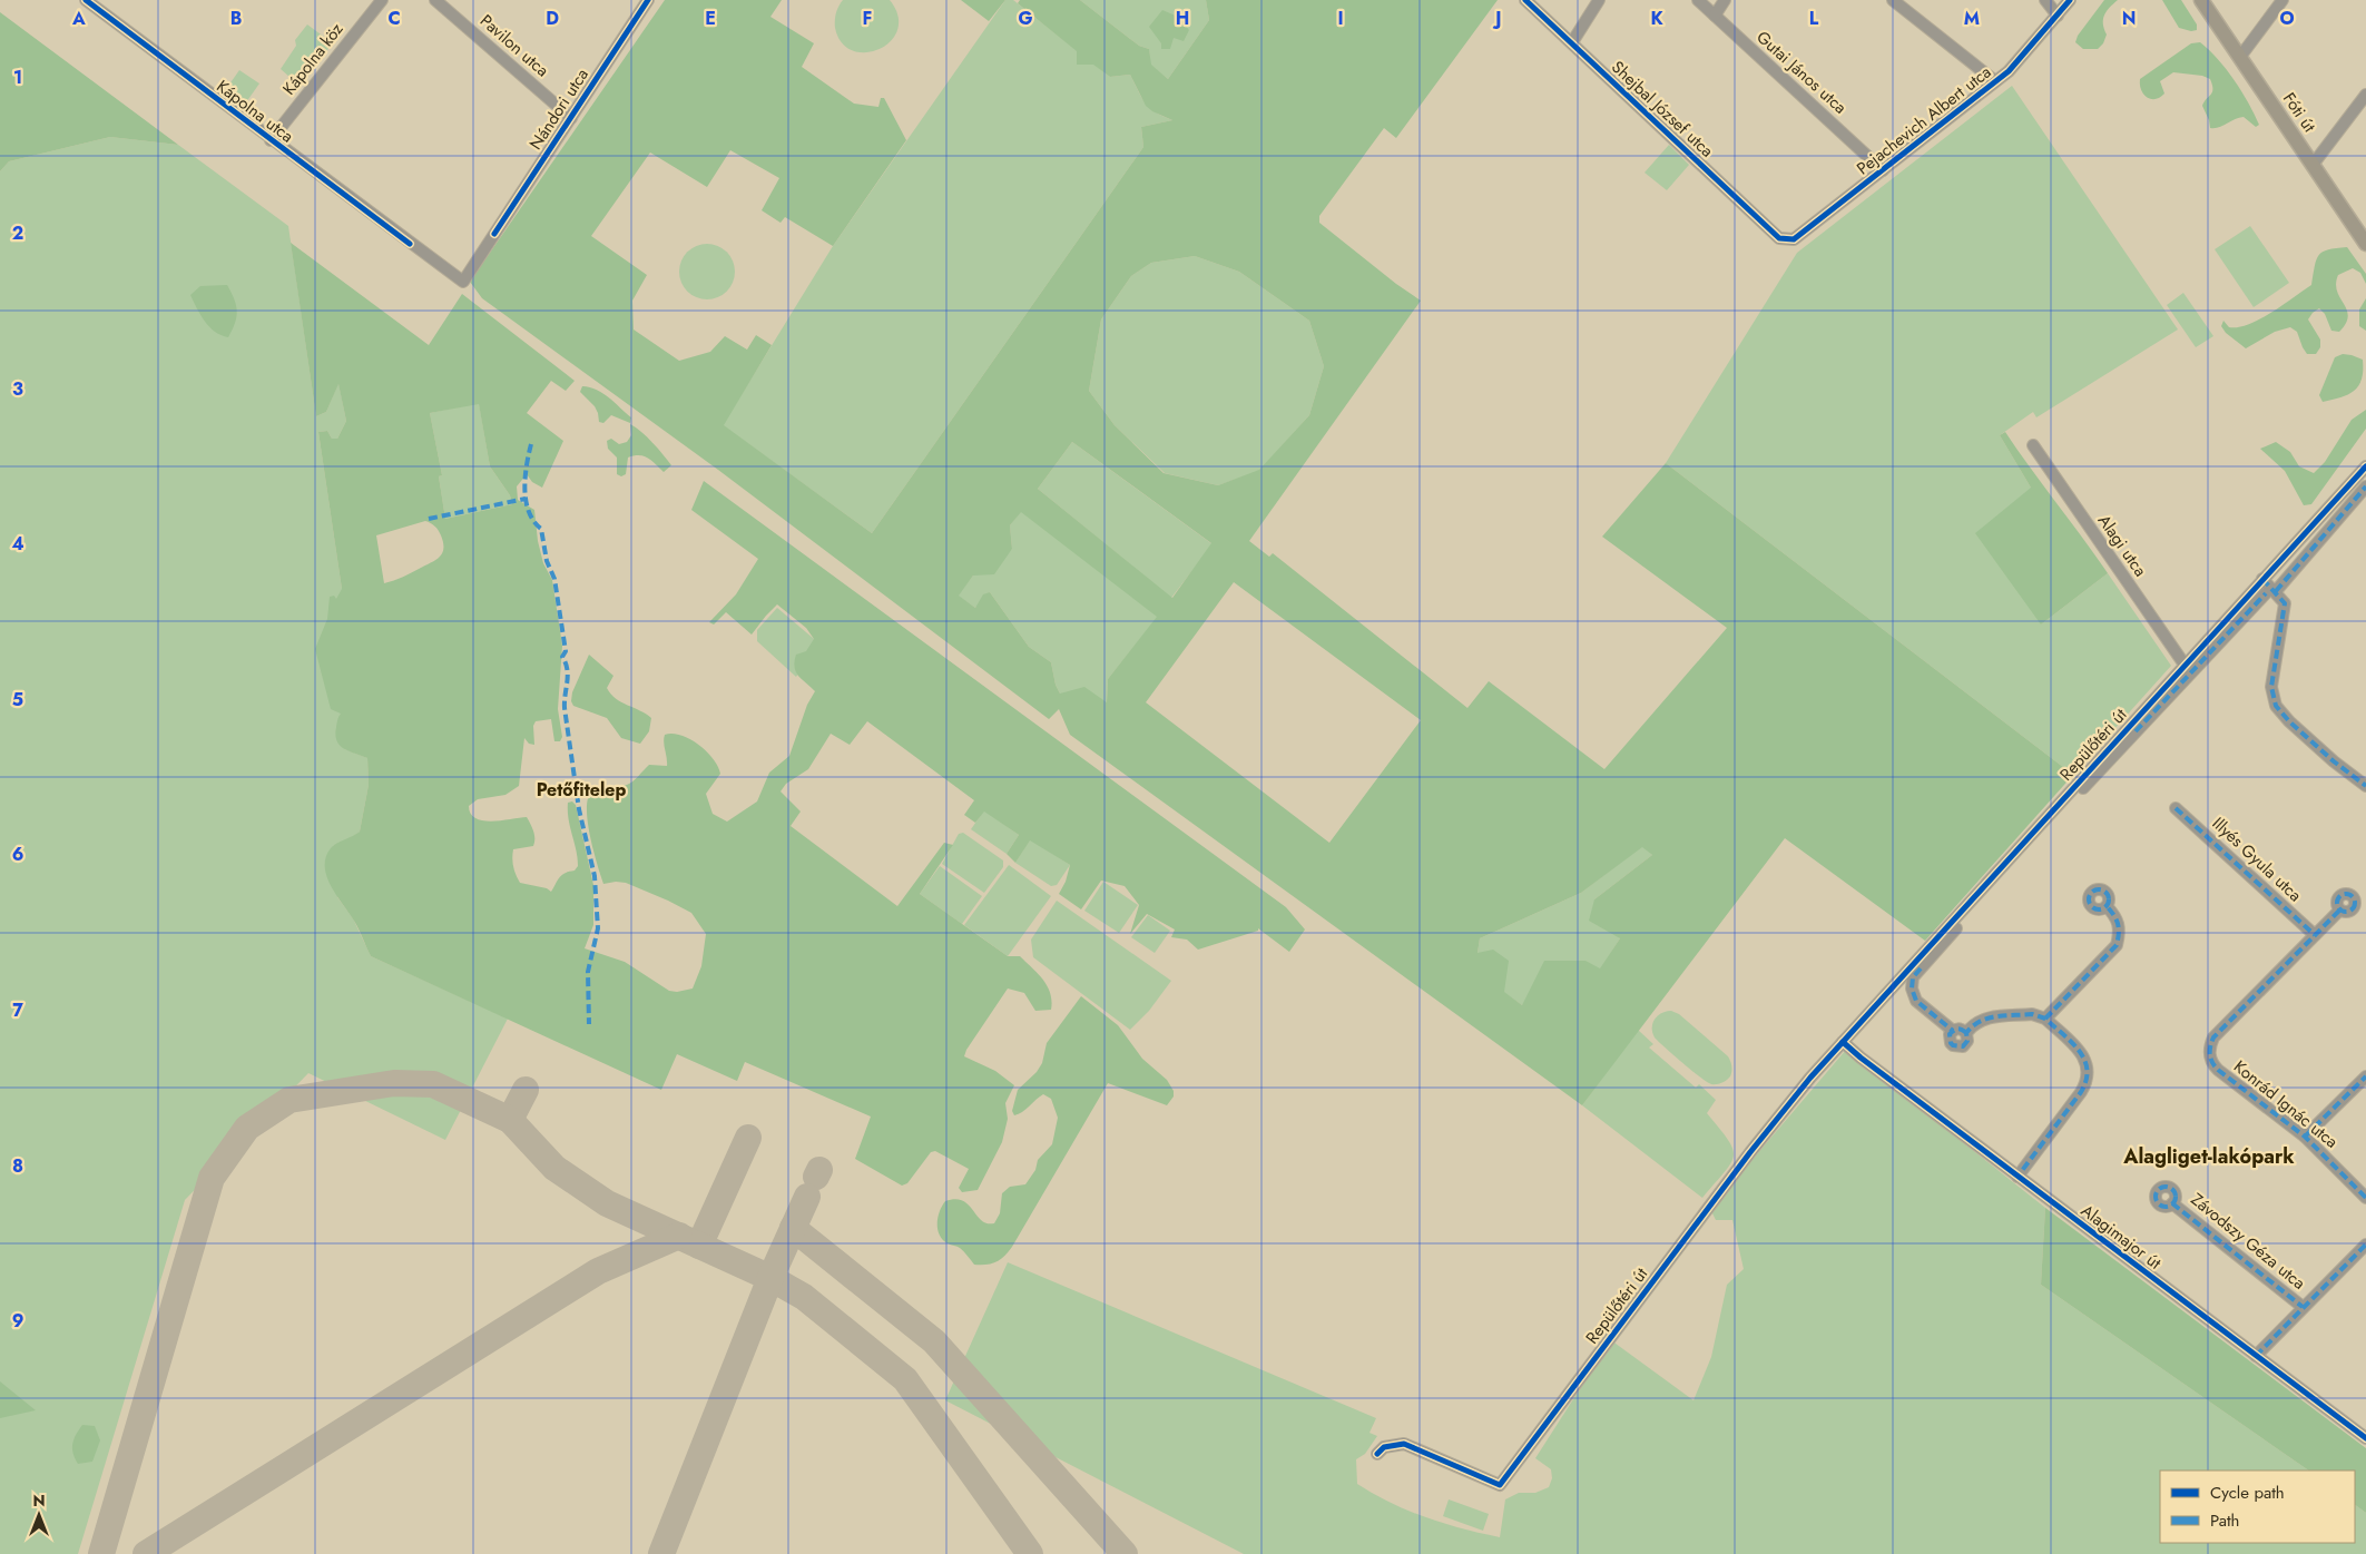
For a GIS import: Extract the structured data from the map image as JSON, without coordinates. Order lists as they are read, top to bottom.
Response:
{
  "streets": {
    "main road": ["Fóti út"],
    "street": [
      "Pavilon utca",
      "Kápolna köz",
      "Gutai János utca",
      "Nándori utca",
      "Shejbal József utca",
      "Kápolna utca",
      "Pejachevich Albert utca",
      "Alagi utca",
      "Repülőtéri út",
      "Illyés Gyula utca",
      "Konrád Ignác utca",
      "Alagimajor út",
      "Závodszy Géza utca"
    ]
  },
  "crossings": [
    ["Pavilon utca", "Nándori utca"],
    ["Kápolna köz", "Kápolna utca"],
    ["Gutai János utca", "Pejachevich Albert utca"],
    ["Nándori utca", "Kápolna utca"],
    ["Shejbal József utca", "Pejachevich Albert utca"],
    ["Alagi utca", "Repülőtéri út"],
    ["Illyés Gyula utca", "Konrád Ignác utca"]
  ],
  "districts": ["Petőfitelep", "Alagliget-lakópark"],
  "legend": ["Cycle path", "Path"],
  "north": "top",
  "grid": {
    "columns": [
      "A",
      "B",
      "C",
      "D",
      "E",
      "F",
      "G",
      "H",
      "I",
      "J",
      "K",
      "L",
      "M",
      "N",
      "O"
    ],
    "rows": [
      "1",
      "2",
      "3",
      "4",
      "5",
      "6",
      "7",
      "8",
      "9"
    ]
  }
}
